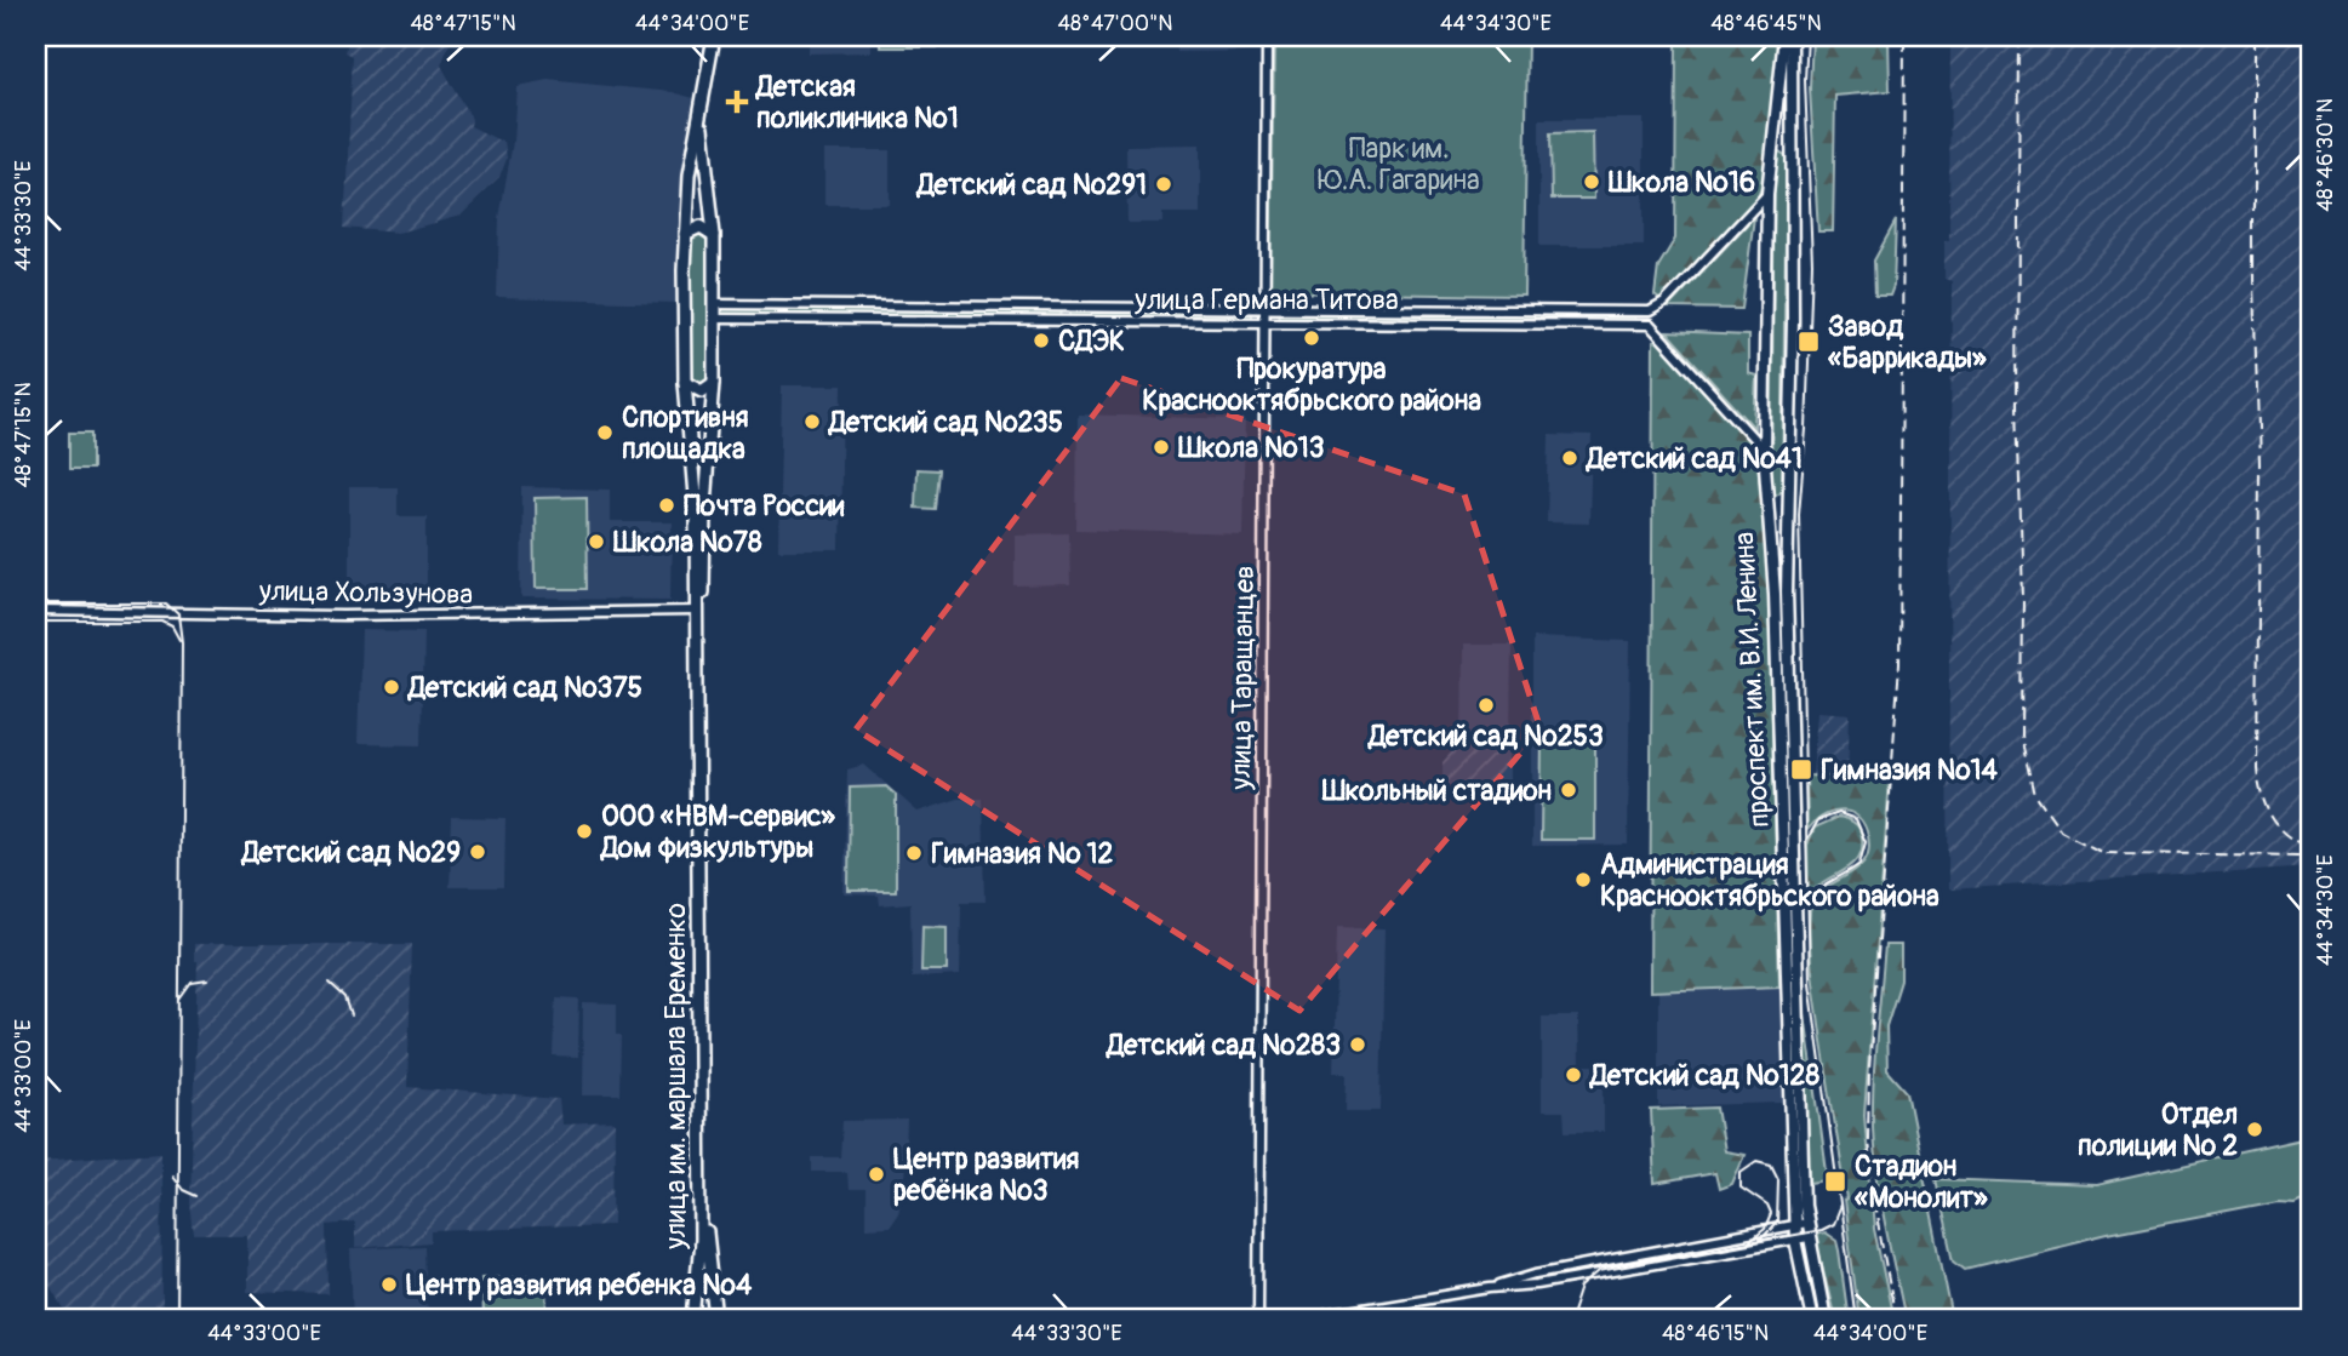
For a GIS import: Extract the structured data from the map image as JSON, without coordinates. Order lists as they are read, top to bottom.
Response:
{
  "streets": {
    "highway": ["улица им. маршала Еременко"],
    "main road": ["проспект им. В.И. Ленина"],
    "street": ["улица Германа Титова", "улица Хользунова", "улица Таращанцев"]
  },
  "crossings": [
    ["улица Германа Титова", "улица Таращанцев"],
    ["улица Германа Титова", "проспект им. В.И. Ленина"],
    ["улица Германа Титова", "улица им. маршала Еременко"],
    ["улица Хользунова", "улица им. маршала Еременко"]
  ],
  "parks": ["Парк им. Ю.А. Гагарина"],
  "places": {
    "health": ["Детская поликлиника №1"],
    "other": [
      "Школа №16",
      "Детский сад №291",
      "Прокуратура Краснооктябрьского района",
      "СДЭК",
      "Детский сад №235",
      "Спортивня площадка",
      "Школа №13",
      "Детский сад №41",
      "Почта России",
      "Школа №78",
      "Детский сад №375",
      "Детский сад №253",
      "Школьный стадион",
      "ООО «НВМ-сервис» Дом физкультуры",
      "Детский сад №29",
      "Гимназия № 12",
      "Администрация Краснооктябрьского района",
      "Детский сад №283",
      "Детский сад №128",
      "Отдел полиции № 2",
      "Центр развития ребёнка №3",
      "Центр развития ребенка №4"
    ],
    "transit": ["Завод «Баррикады»", "Гимназия №14", "Стадион «Монолит»"]
  },
  "coordinates": [
    "48°47'15\"N",
    "44°34'00\"E",
    "48°47'00\"N",
    "44°34'30\"E",
    "48°46'45\"N",
    "48°46'30\"N",
    "44°33'30\"E",
    "44°33'00\"E",
    "48°46'15\"N"
  ]
}
